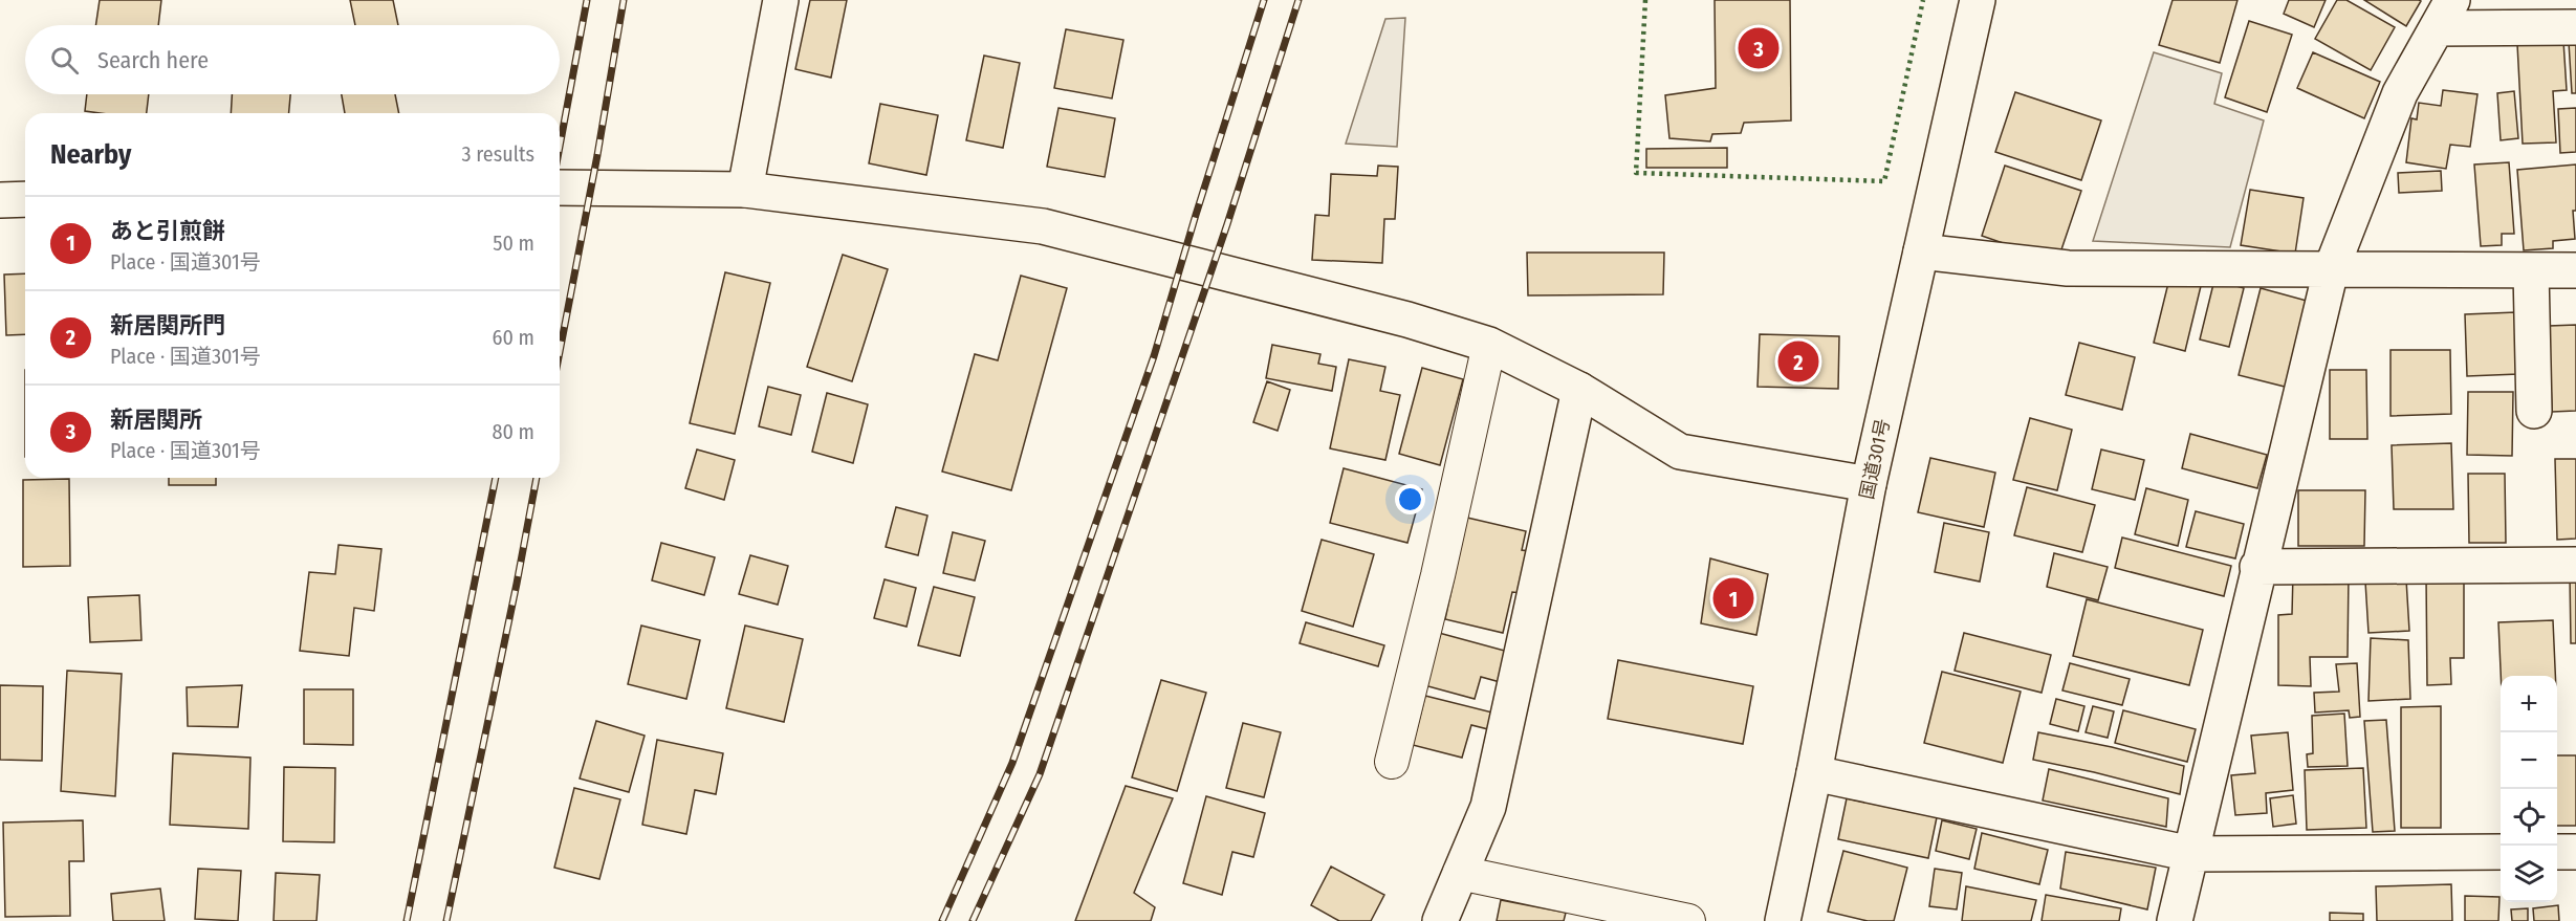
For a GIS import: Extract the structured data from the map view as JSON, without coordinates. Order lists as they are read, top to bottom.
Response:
{
  "streets": {
    "main road": ["国道301号"]
  },
  "page": {
    "pins": ["3", "2", "1"],
    "search": "Search here",
    "heading": ["Nearby", "3 results"],
    "list": [
      {
        "mark": "1",
        "name": "あと引煎餅",
        "note": "Place · 国道301号",
        "value": "50 m"
      },
      {
        "mark": "2",
        "name": "新居関所門",
        "note": "Place · 国道301号",
        "value": "60 m"
      },
      {
        "mark": "3",
        "name": "新居関所",
        "note": "Place · 国道301号",
        "value": "80 m"
      }
    ],
    "map_buttons": ["+", "−"]
  }
}
